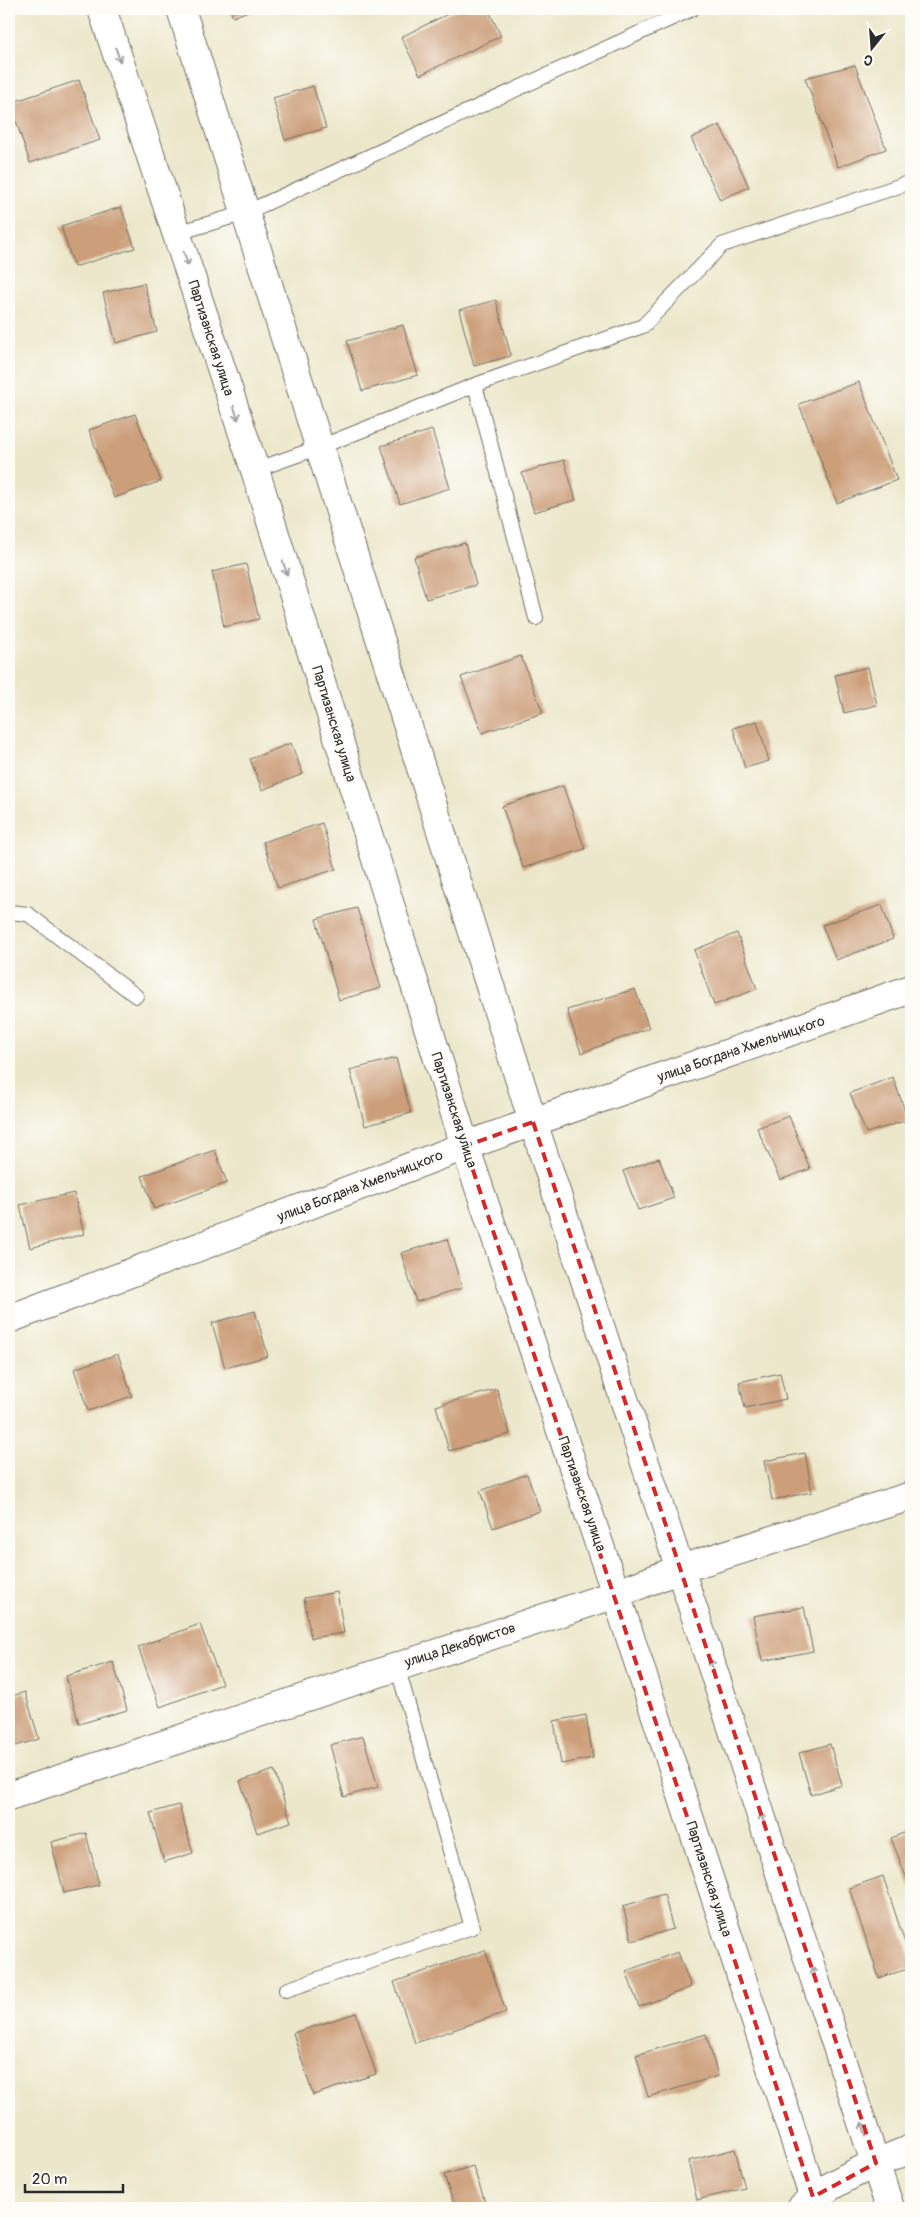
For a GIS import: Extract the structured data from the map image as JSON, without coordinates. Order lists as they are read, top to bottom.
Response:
{
  "streets": {
    "street": ["Партизанская улица", "улица Богдана Хмельницкого", "улица Декабристов"]
  },
  "crossings": [
    ["Партизанская улица", "улица Богдана Хмельницкого"],
    ["Партизанская улица", "улица Декабристов"]
  ],
  "scale_bar": "20 m",
  "north": "bottom"
}
